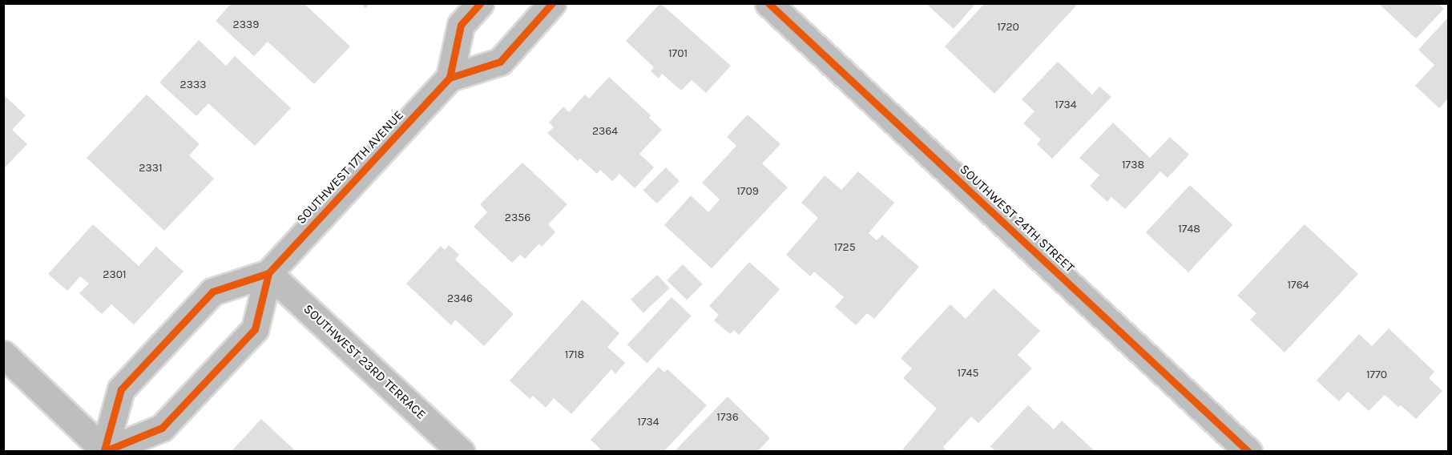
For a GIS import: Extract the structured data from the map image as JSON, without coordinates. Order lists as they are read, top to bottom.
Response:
{
  "streets": {
    "street": ["SOUTHWEST 17TH AVENUE", "SOUTHWEST 24TH STREET", "SOUTHWEST 23RD TERRACE"]
  },
  "crossings": [
    ["SOUTHWEST 17TH AVENUE", "SOUTHWEST 23RD TERRACE"]
  ],
  "house_numbers": [
    "2339",
    "1720",
    "1701",
    "2333",
    "1734",
    "2364",
    "1738",
    "2331",
    "1709",
    "2356",
    "1748",
    "1725",
    "2301",
    "1764",
    "2346",
    "1718",
    "1745",
    "1770",
    "1736",
    "1734"
  ]
}
